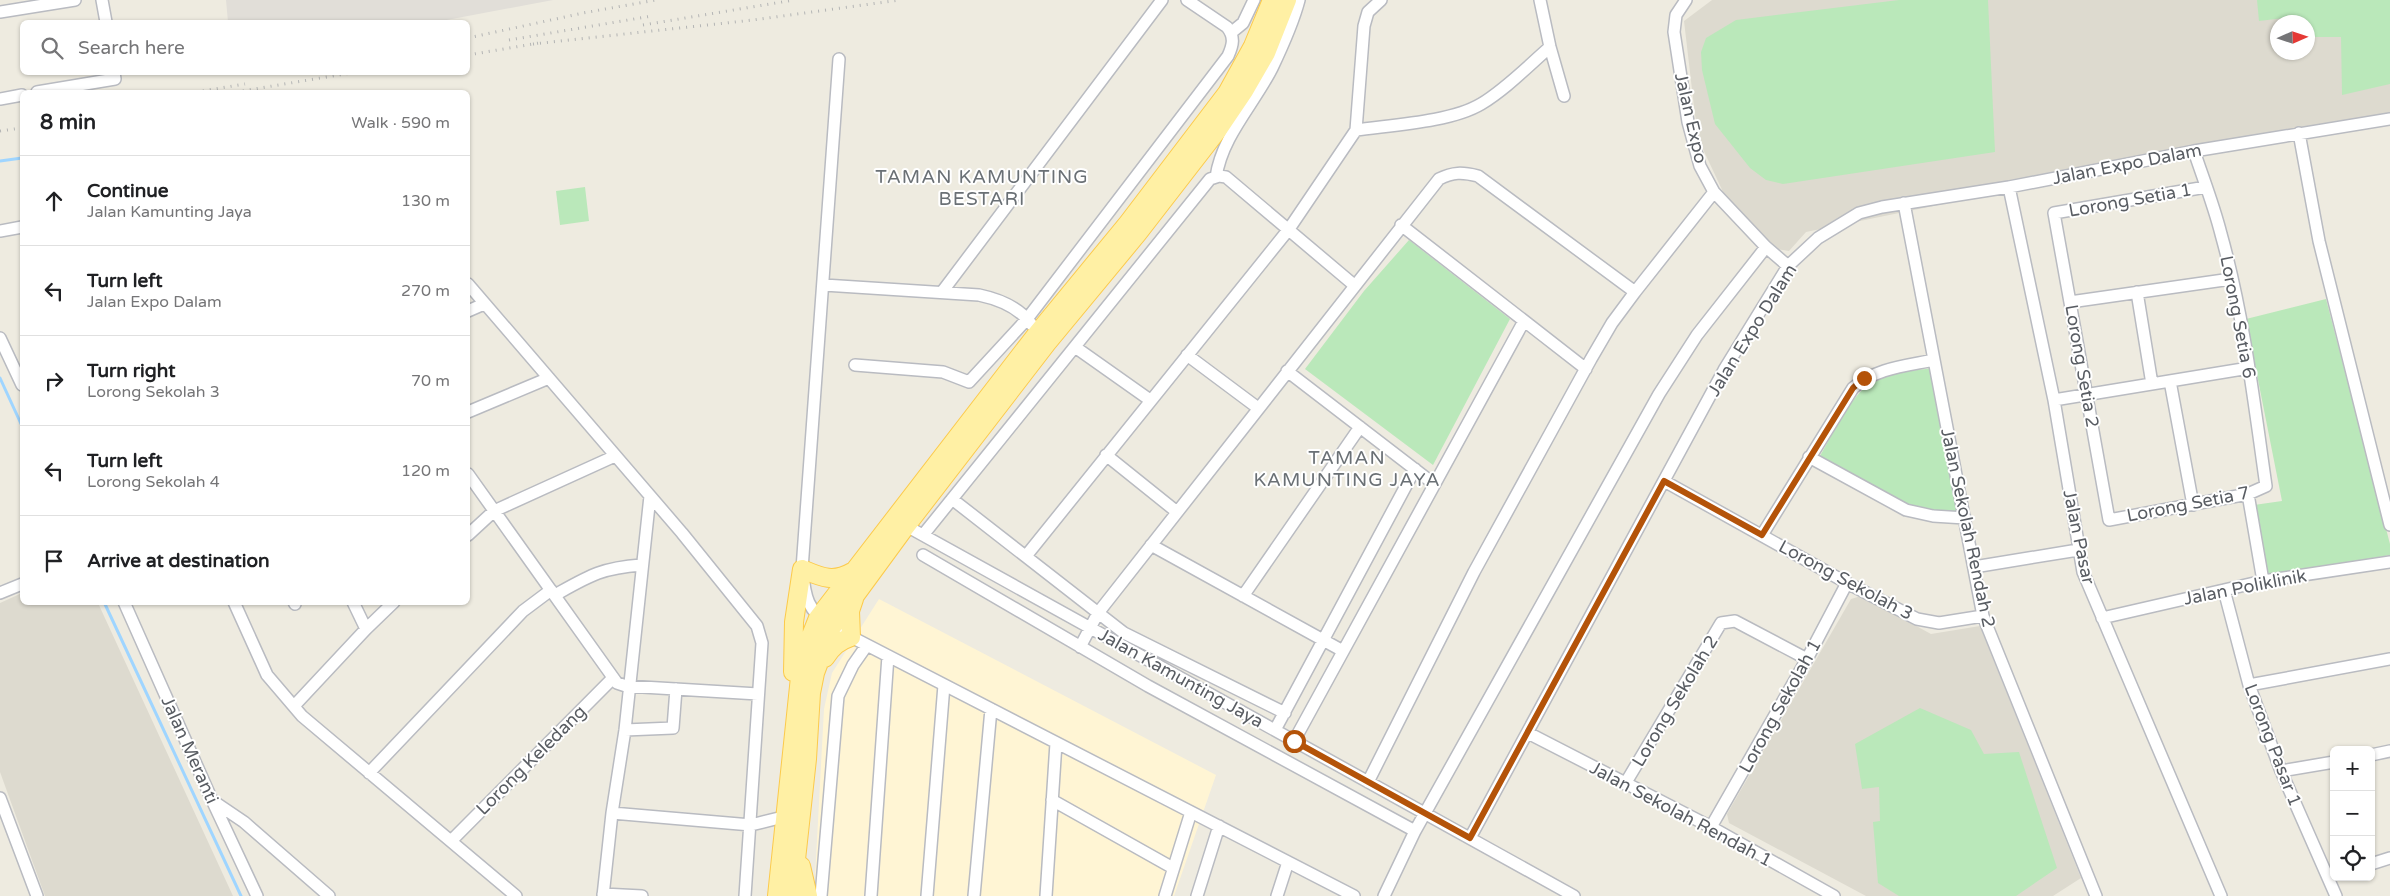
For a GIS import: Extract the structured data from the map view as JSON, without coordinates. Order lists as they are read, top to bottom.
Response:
{
  "streets": {
    "street": [
      "Jalan Expo",
      "Jalan Expo Dalam",
      "Lorong Setia 1",
      "Lorong Setia 6",
      "Lorong Setia 2",
      "Lorong Setia 7",
      "Jalan Sekolah Rendah 2",
      "Jalan Pasar",
      "Lorong Sekolah 3",
      "Jalan Poliklinik",
      "Jalan Kamunting Jaya",
      "Lorong Sekolah 2",
      "Lorong Sekolah 1",
      "Lorong Pasar 1",
      "Jalan Meranti",
      "Lorong Keledang",
      "Jalan Sekolah Rendah 1"
    ]
  },
  "crossings": [
    ["Jalan Expo", "Jalan Expo Dalam"],
    ["Jalan Expo Dalam", "Lorong Setia 6"],
    ["Jalan Expo Dalam", "Jalan Sekolah Rendah 2"],
    ["Jalan Expo Dalam", "Jalan Pasar"],
    ["Jalan Expo Dalam", "Lorong Sekolah 3"],
    ["Jalan Expo Dalam", "Jalan Kamunting Jaya"],
    ["Jalan Expo Dalam", "Jalan Sekolah Rendah 1"],
    ["Lorong Setia 1", "Lorong Setia 6"],
    ["Lorong Setia 1", "Lorong Setia 2"],
    ["Lorong Setia 6", "Lorong Setia 7"],
    ["Lorong Setia 2", "Lorong Setia 7"],
    ["Jalan Sekolah Rendah 2", "Lorong Sekolah 3"],
    ["Jalan Pasar", "Jalan Poliklinik"],
    ["Lorong Sekolah 3", "Lorong Sekolah 1"],
    ["Jalan Poliklinik", "Lorong Pasar 1"],
    ["Lorong Sekolah 2", "Lorong Sekolah 1"],
    ["Lorong Sekolah 2", "Jalan Sekolah Rendah 1"],
    ["Lorong Sekolah 1", "Jalan Sekolah Rendah 1"]
  ],
  "districts": ["TAMAN KAMUNTING BESTARI", "TAMAN KAMUNTING JAYA"],
  "north": "right",
  "page": {
    "search": "Search here",
    "heading": ["8 min", "Walk · 590 m"],
    "list": [
      ["Continue", "Jalan Kamunting Jaya", "130 m"],
      ["Turn left", "Jalan Expo Dalam", "270 m"],
      ["Turn right", "Lorong Sekolah 3", "70 m"],
      ["Turn left", "Lorong Sekolah 4", "120 m"],
      "Arrive at destination"
    ],
    "map_buttons": ["+", "−"]
  }
}
